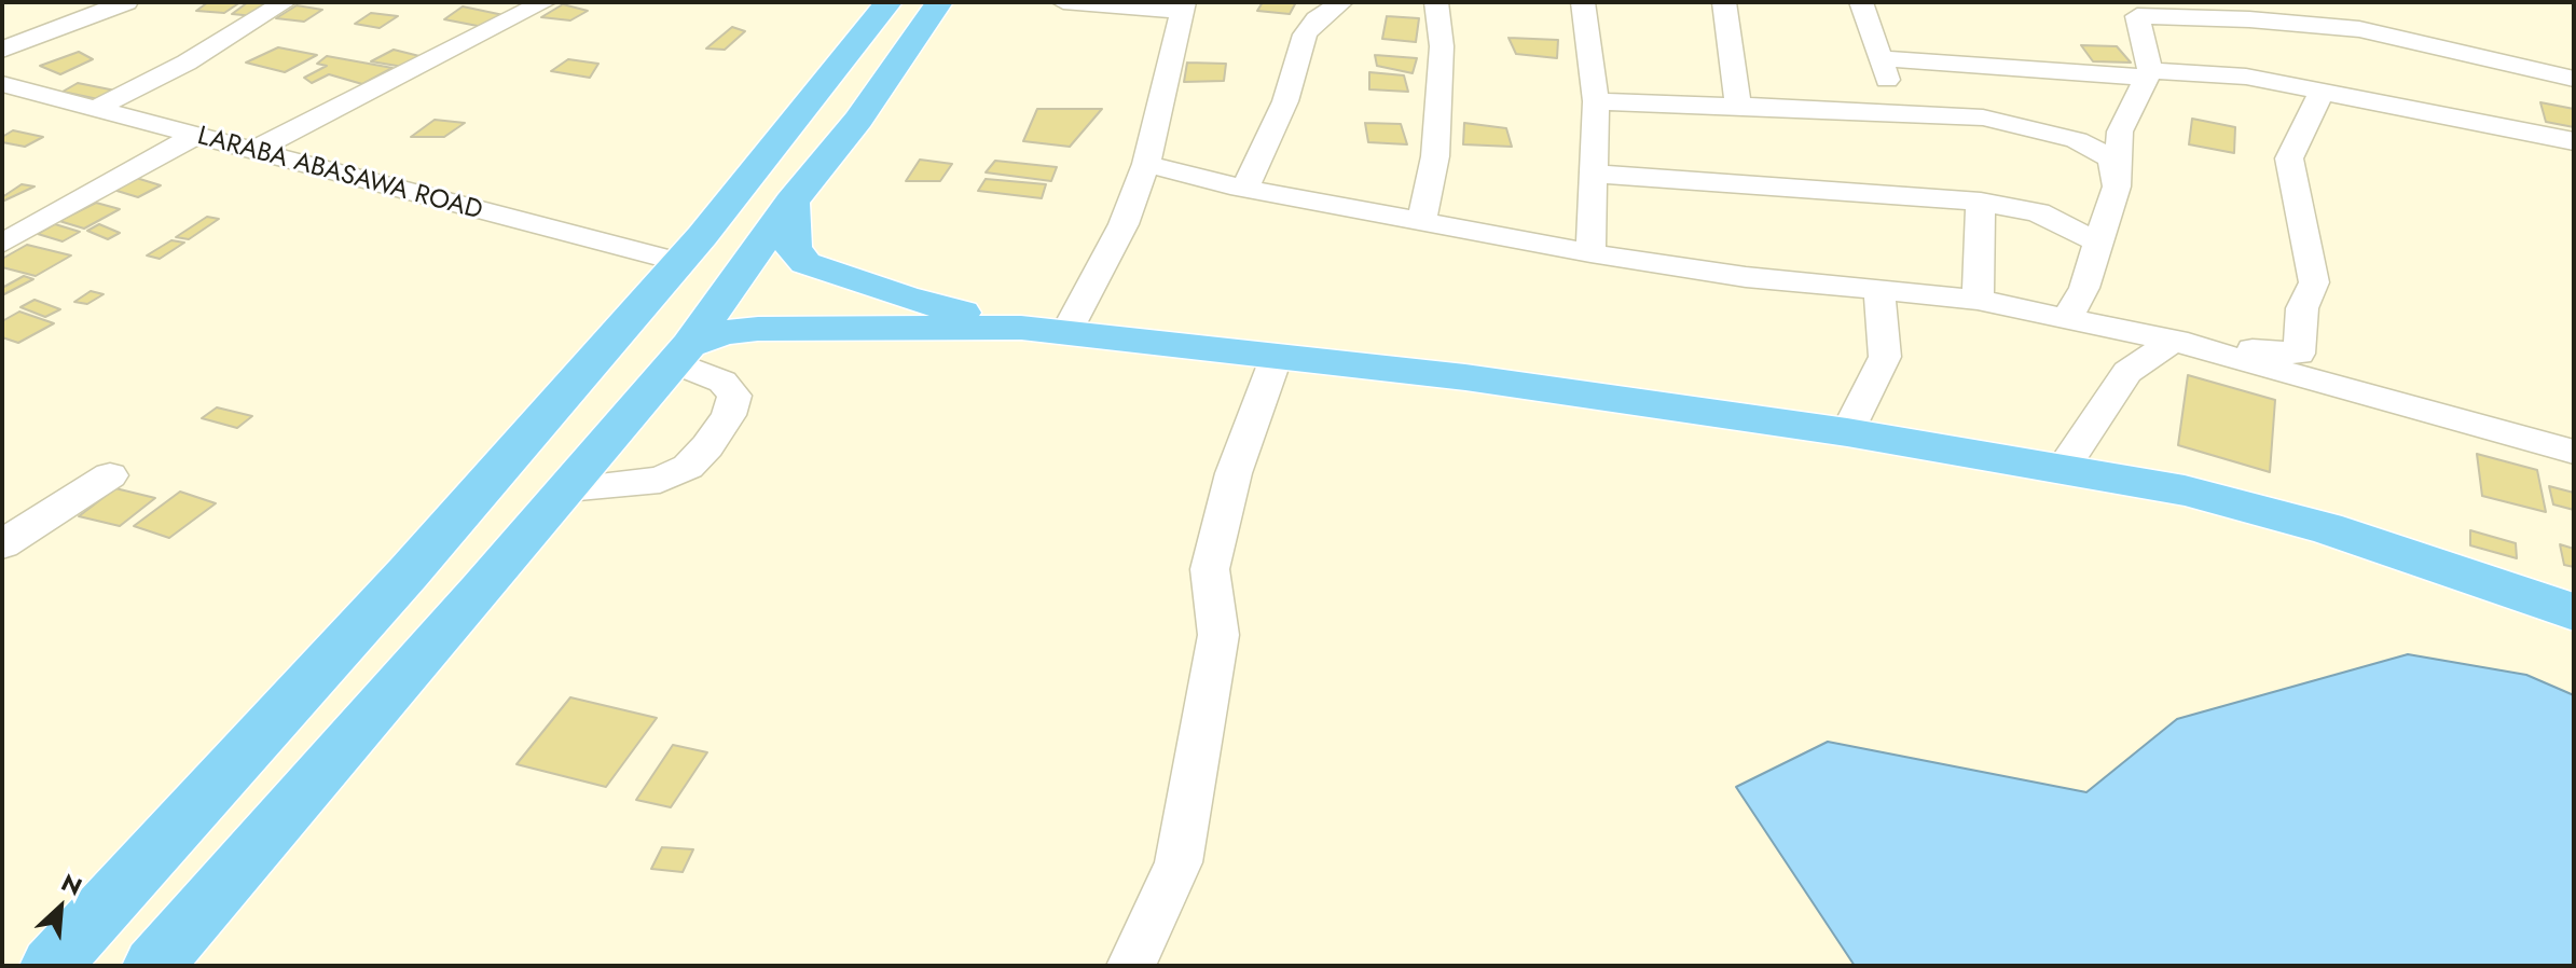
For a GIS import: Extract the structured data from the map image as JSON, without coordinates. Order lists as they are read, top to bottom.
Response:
{
  "streets": {
    "street": ["LARABA ABASAWA ROAD"]
  },
  "north": "top right"
}
